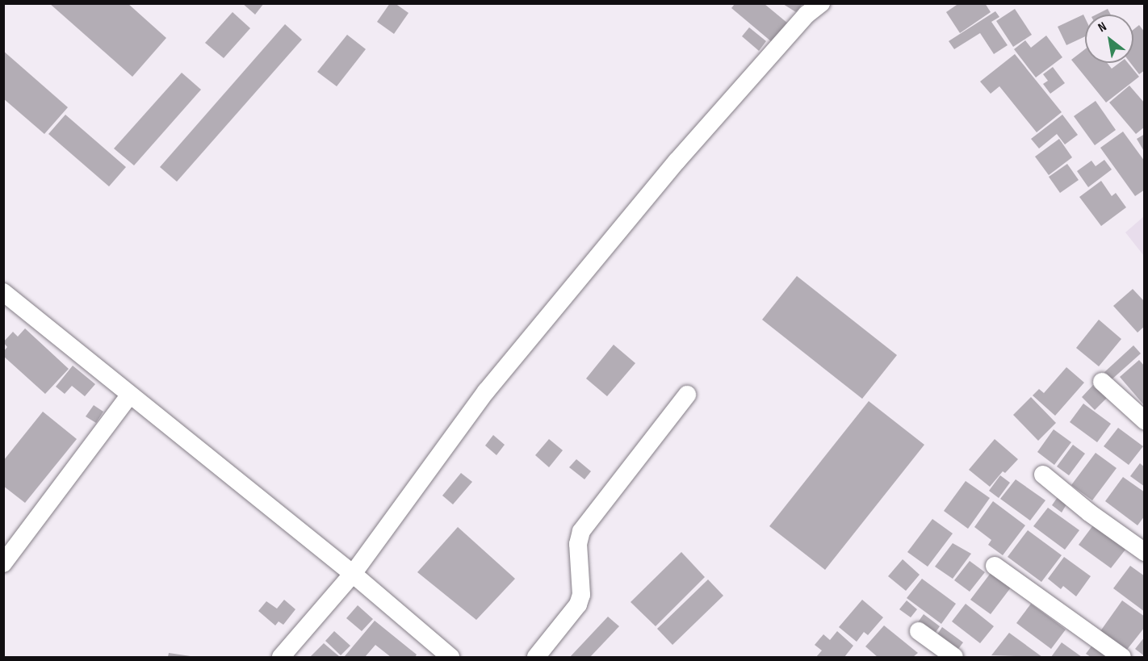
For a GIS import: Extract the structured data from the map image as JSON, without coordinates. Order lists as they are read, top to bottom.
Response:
{
  "north": "top left"
}
